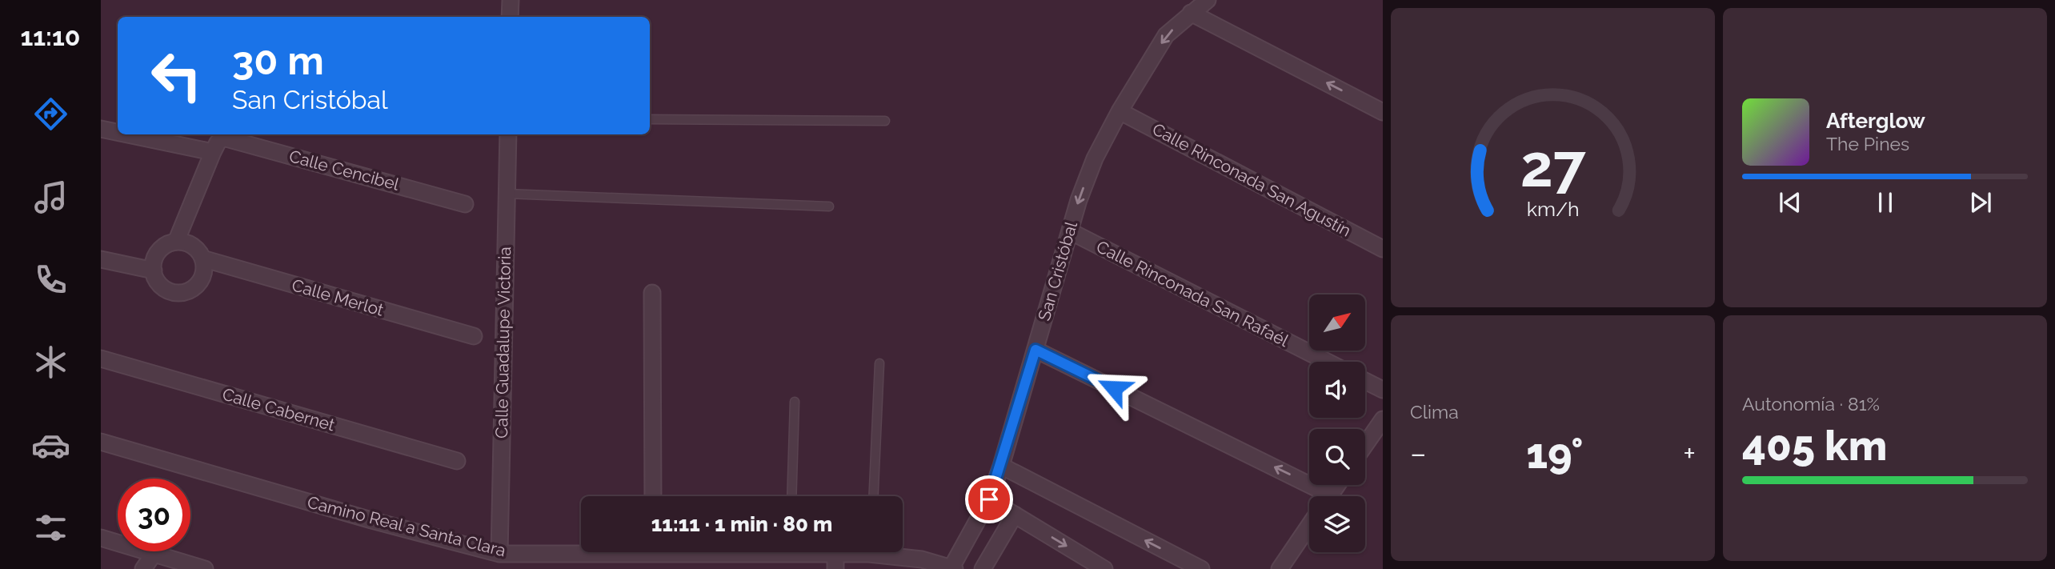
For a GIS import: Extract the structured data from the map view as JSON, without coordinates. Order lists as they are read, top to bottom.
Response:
{
  "streets": {
    "street": [
      "Calle Cencibel",
      "Calle Rinconada San Agustín",
      "San Cristóbal",
      "Calle Rinconada San Rafaél",
      "Calle Merlot",
      "Calle Guadalupe Victoria",
      "Calle Cabernet",
      "Camino Real a Santa Clara"
    ]
  },
  "crossings": [
    ["Calle Rinconada San Agustín", "San Cristóbal"],
    ["San Cristóbal", "Calle Rinconada San Rafaél"],
    ["San Cristóbal", "Camino Real a Santa Clara"],
    ["Calle Guadalupe Victoria", "Camino Real a Santa Clara"]
  ],
  "one_way": ["San Cristóbal"],
  "north": "top right",
  "page": {
    "tabs": "11:10",
    "turn": ["30 m", "San Cristóbal"],
    "song": ["Afterglow", "The Pines"],
    "tile": [
      "Clima",
      ["Autonomía · 81%", "405 km"]
    ],
    "heat": ["−", "19°", "+"],
    "limit": "30",
    "trip": "11:11 · 1 min · 80 m",
    "gauge": ["27", "km/h"]
  }
}
